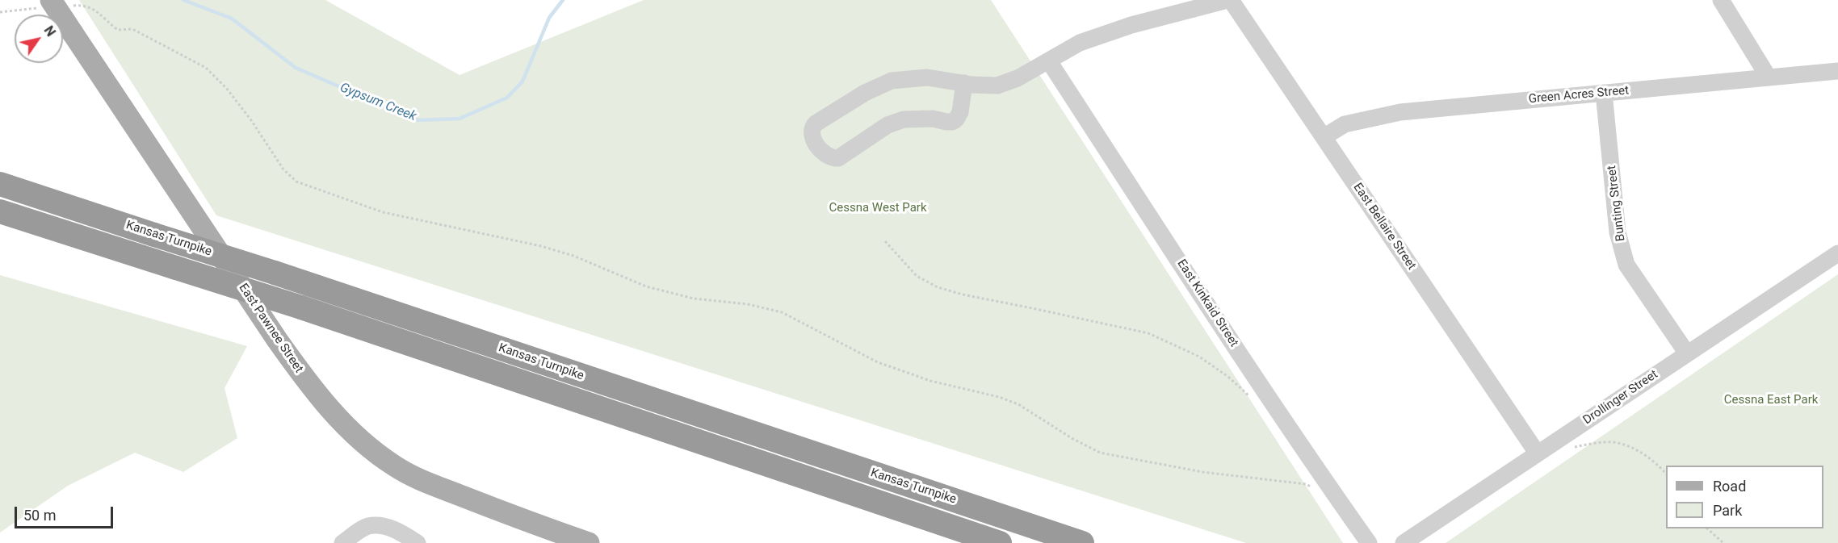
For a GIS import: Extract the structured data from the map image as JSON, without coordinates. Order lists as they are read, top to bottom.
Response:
{
  "streets": {
    "highway": ["Kansas Turnpike"],
    "main road": ["East Pawnee Street"],
    "street": [
      "Green Acres Street",
      "Bunting Street",
      "East Bellaire Street",
      "East Kinkaid Street",
      "Drollinger Street"
    ]
  },
  "crossings": [
    ["Green Acres Street", "Bunting Street"],
    ["Green Acres Street", "East Bellaire Street"],
    ["Bunting Street", "Drollinger Street"],
    ["East Bellaire Street", "Drollinger Street"]
  ],
  "water": ["Gypsum Creek"],
  "parks": ["Cessna West Park", "Cessna East Park"],
  "legend": ["Road", "Park"],
  "scale_bar": "50 m",
  "north": "top right"
}
